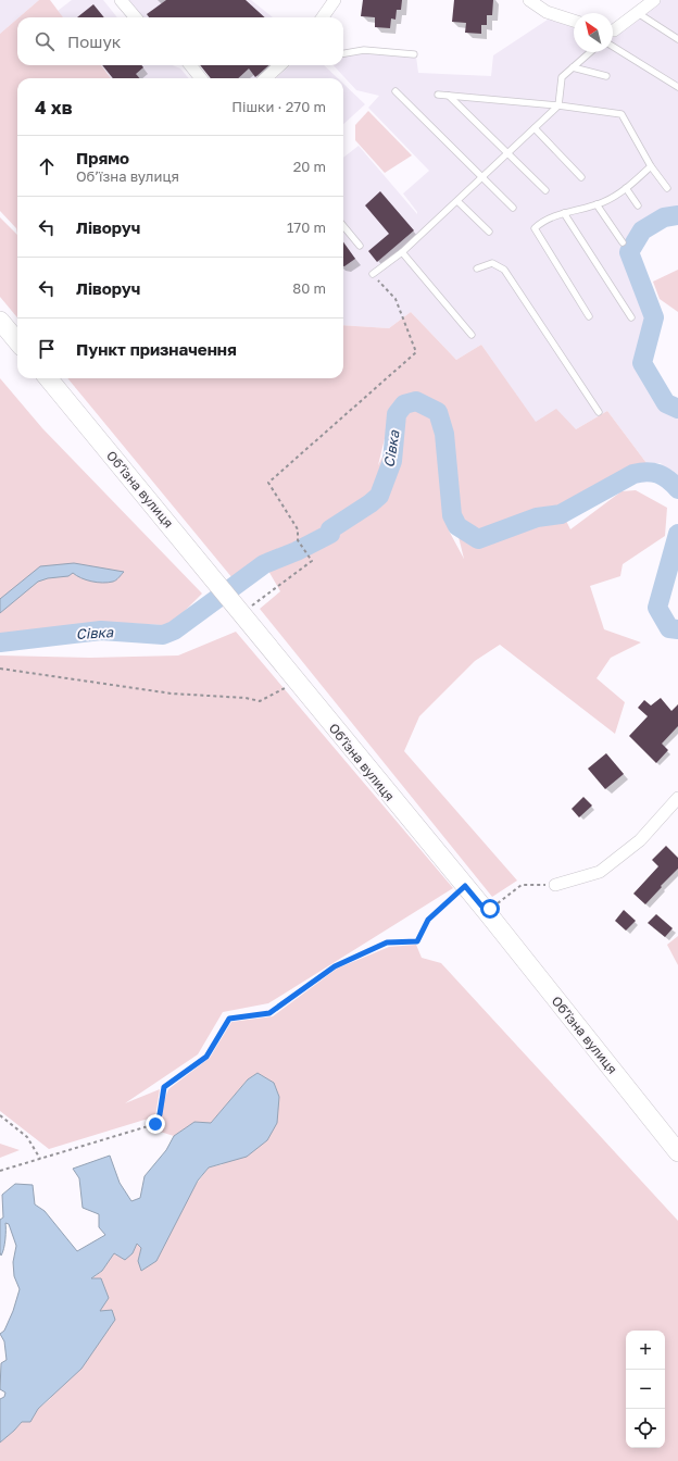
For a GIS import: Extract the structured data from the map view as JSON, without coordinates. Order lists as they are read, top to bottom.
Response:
{
  "streets": {
    "main road": ["Обʼїзна вулиця"]
  },
  "water": ["Сівка"],
  "north": "top left",
  "page": {
    "search": "Пошук",
    "heading": ["4 хв", "Пішки · 270 m"],
    "list": [
      ["Прямо", "Обʼїзна вулиця", "20 m"],
      ["Ліворуч", "170 m"],
      ["Ліворуч", "80 m"],
      "Пункт призначення"
    ],
    "map_buttons": ["+", "−"]
  }
}
